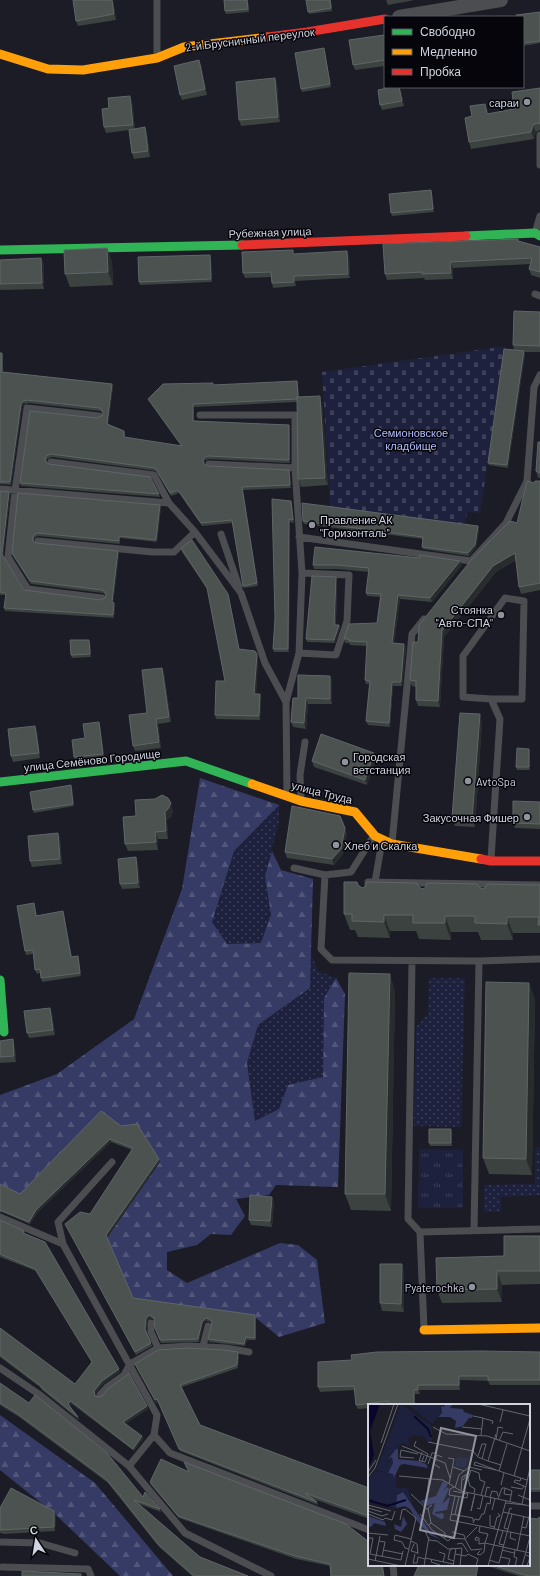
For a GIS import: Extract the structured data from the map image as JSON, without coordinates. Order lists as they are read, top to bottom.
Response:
{
  "streets": {
    "street": [
      "2-й Брусничный переулок",
      "Рубежная улица",
      "улица Семёново Городище",
      "улица Труда"
    ]
  },
  "crossings": [
    ["улица Семёново Городище", "улица Труда"]
  ],
  "parks": ["Семионовское кладбище"],
  "places": [
    "сараи",
    "Правление АК \"Горизонталь\"",
    "Стоянка \"Авто-СПА\"",
    "Городская ветстанция",
    "AvtoSpa",
    "Закусочная Фишер",
    "Хлеб и Скалка",
    "Pyaterochka"
  ],
  "legend": ["Свободно", "Медленно", "Пробка"],
  "north": "top"
}
